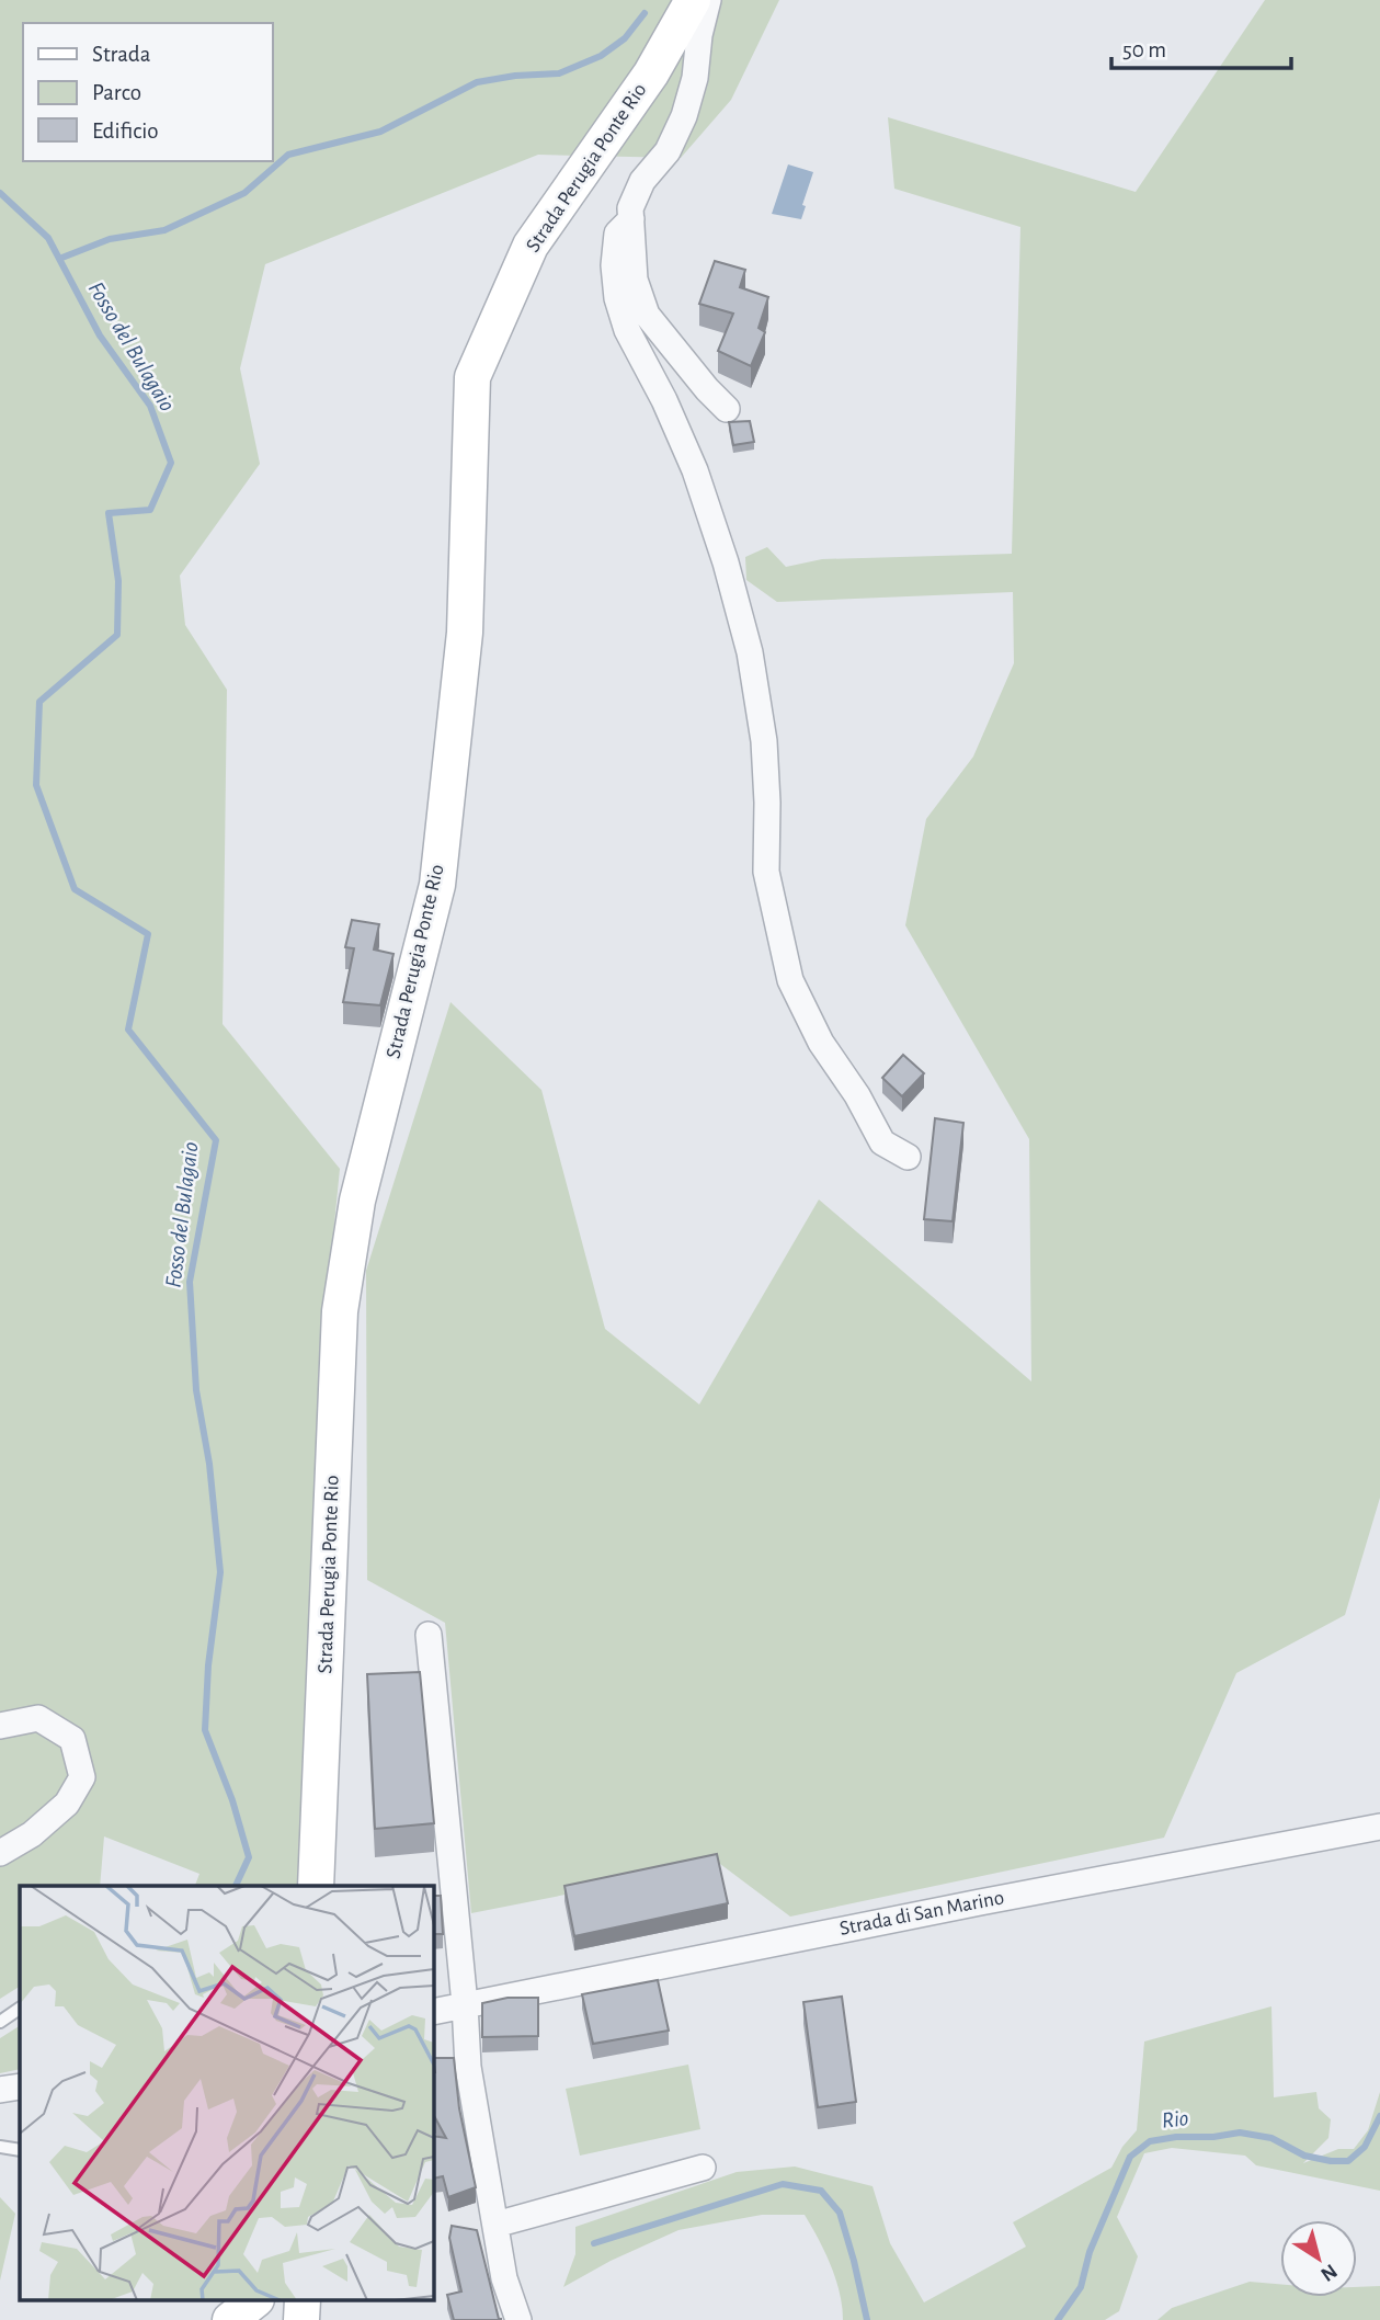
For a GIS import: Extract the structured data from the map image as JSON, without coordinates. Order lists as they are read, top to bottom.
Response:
{
  "streets": {
    "main road": ["Strada Perugia Ponte Rio"],
    "street": ["Strada di San Marino"]
  },
  "water": ["Fosso del Bulagaio", "Rio"],
  "legend": ["Strada", "Parco", "Edificio"],
  "scale_bar": "50 m",
  "north": "bottom right"
}
